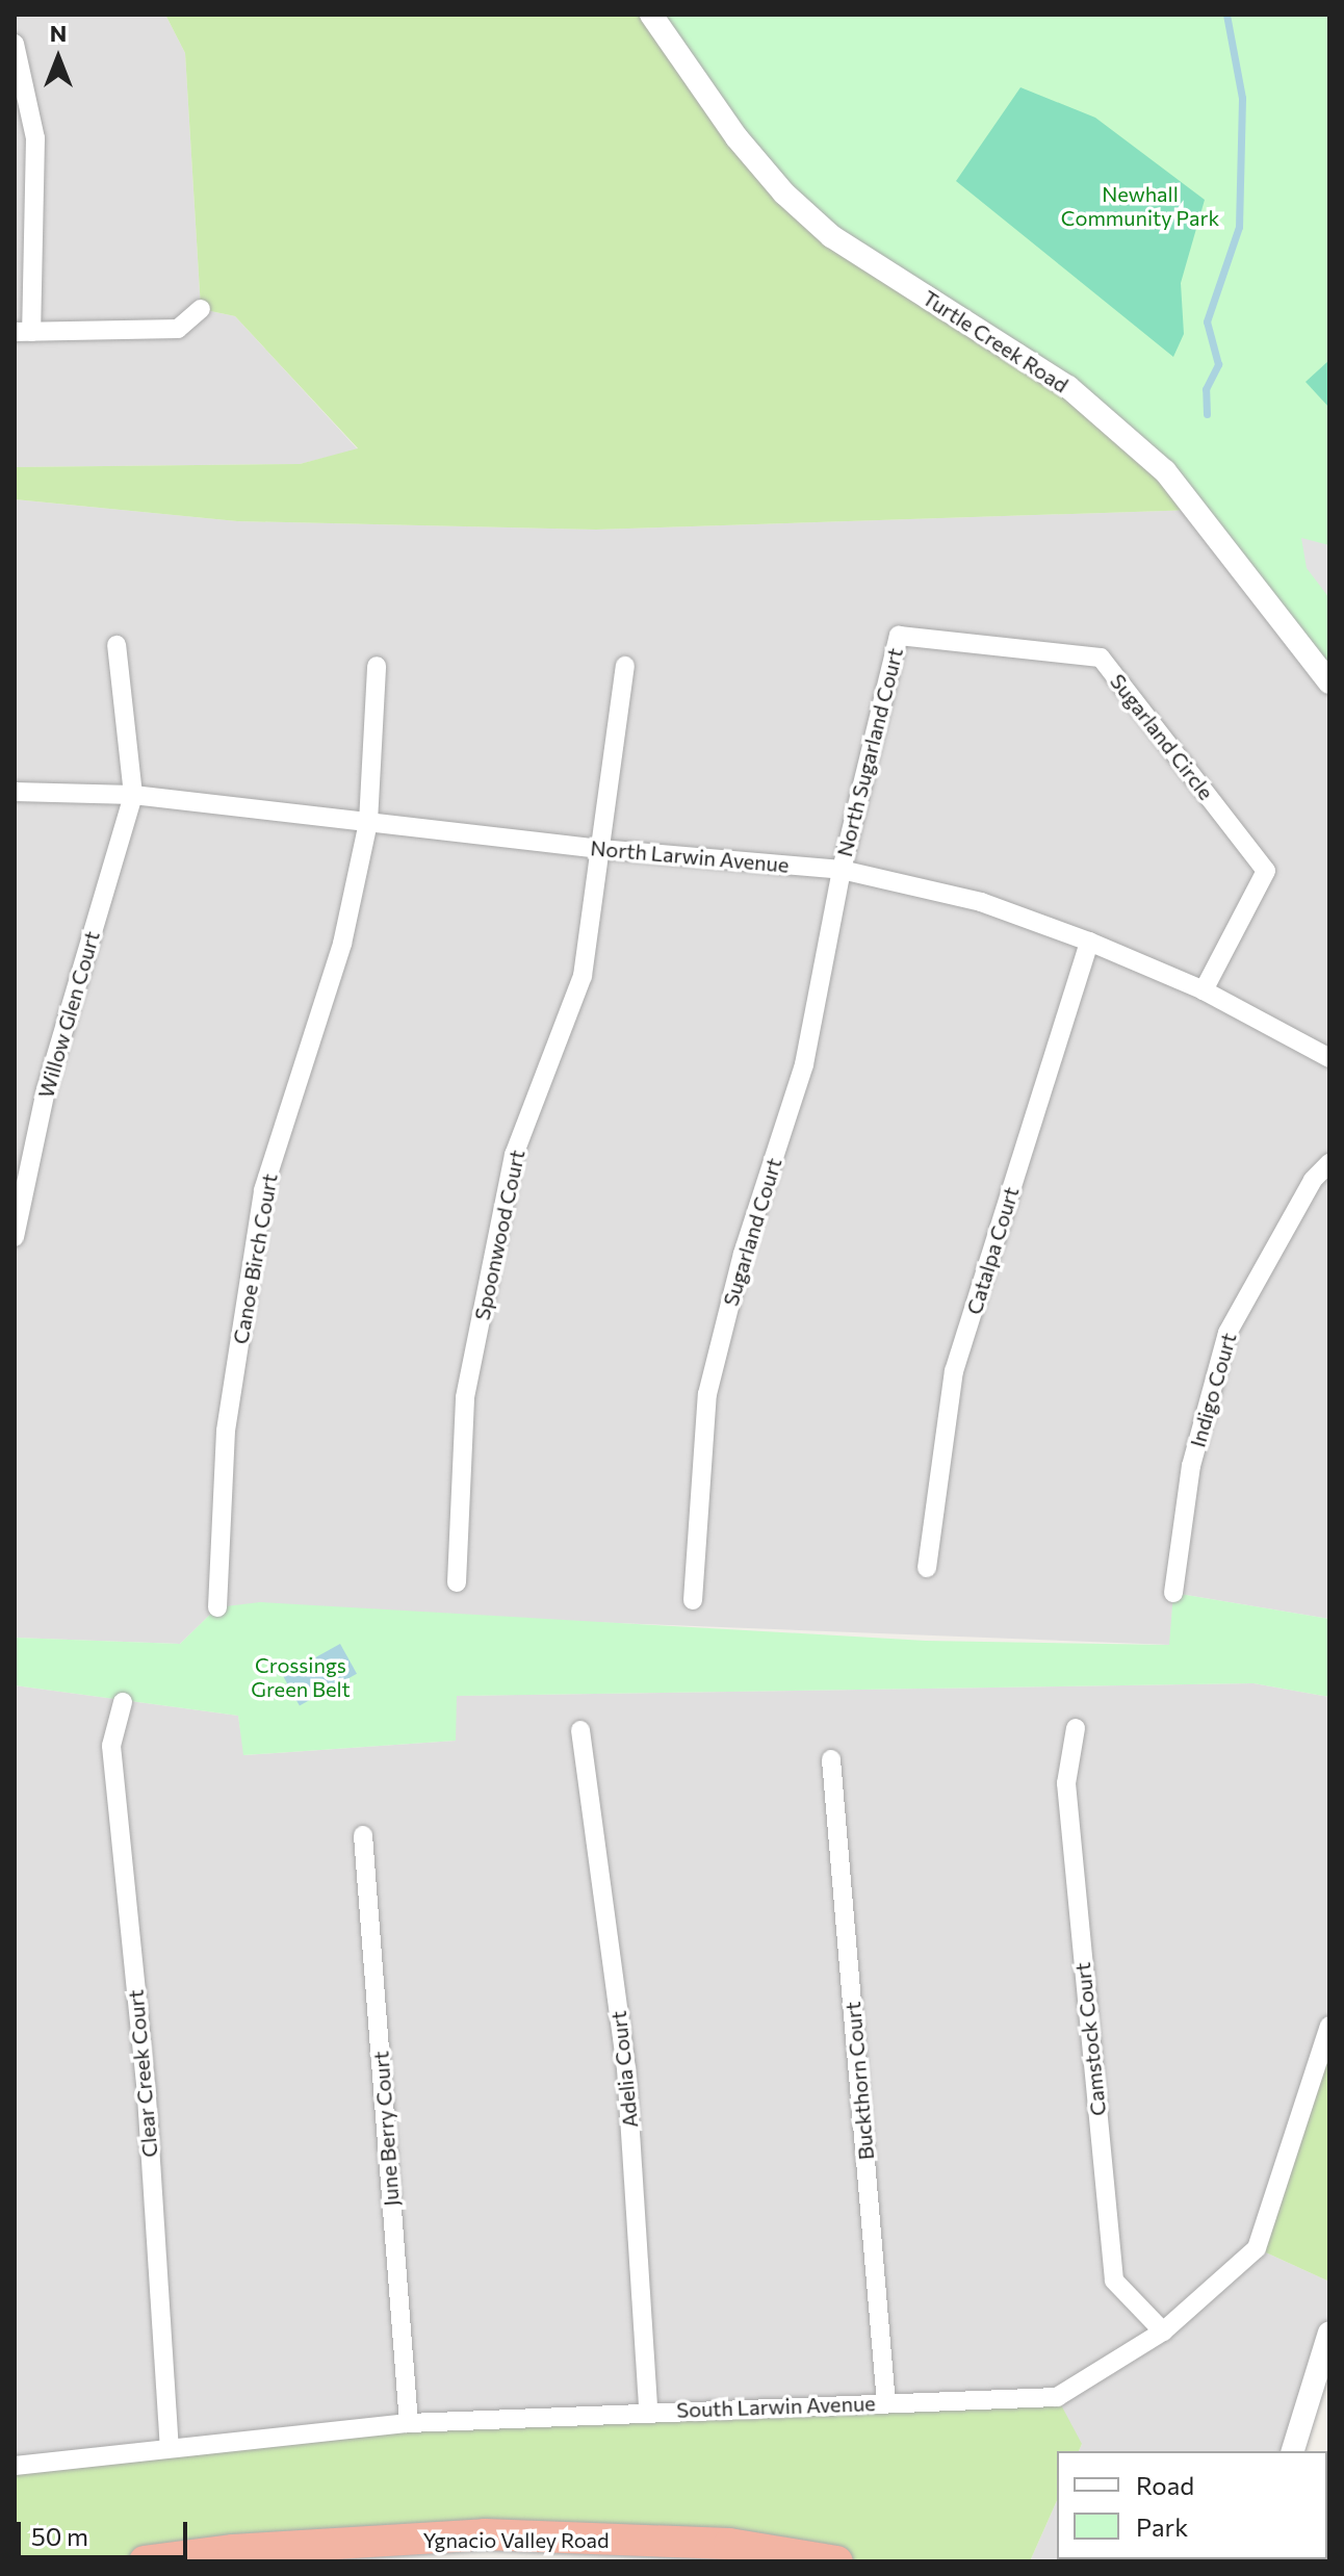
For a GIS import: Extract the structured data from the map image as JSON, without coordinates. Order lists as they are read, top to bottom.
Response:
{
  "streets": {
    "highway": ["Ygnacio Valley Road"],
    "street": [
      "Turtle Creek Road",
      "Sugarland Circle",
      "North Sugarland Court",
      "North Larwin Avenue",
      "Willow Glen Court",
      "Sugarland Court",
      "Spoonwood Court",
      "Catalpa Court",
      "Canoe Birch Court",
      "Indigo Court",
      "Camstock Court",
      "Adelia Court",
      "Clear Creek Court",
      "Buckthorn Court",
      "June Berry Court",
      "South Larwin Avenue"
    ]
  },
  "crossings": [
    ["Sugarland Circle", "North Sugarland Court"],
    ["Sugarland Circle", "North Larwin Avenue"],
    ["North Sugarland Court", "North Larwin Avenue"],
    ["North Sugarland Court", "Sugarland Court"],
    ["North Larwin Avenue", "Willow Glen Court"],
    ["North Larwin Avenue", "Sugarland Court"],
    ["North Larwin Avenue", "Spoonwood Court"],
    ["North Larwin Avenue", "Catalpa Court"],
    ["North Larwin Avenue", "Canoe Birch Court"],
    ["Camstock Court", "South Larwin Avenue"],
    ["Adelia Court", "South Larwin Avenue"],
    ["Clear Creek Court", "South Larwin Avenue"],
    ["Buckthorn Court", "South Larwin Avenue"],
    ["June Berry Court", "South Larwin Avenue"]
  ],
  "parks": ["Newhall Community Park", "Crossings Green Belt"],
  "legend": ["Road", "Park"],
  "scale_bar": "50 m",
  "north": "top"
}
